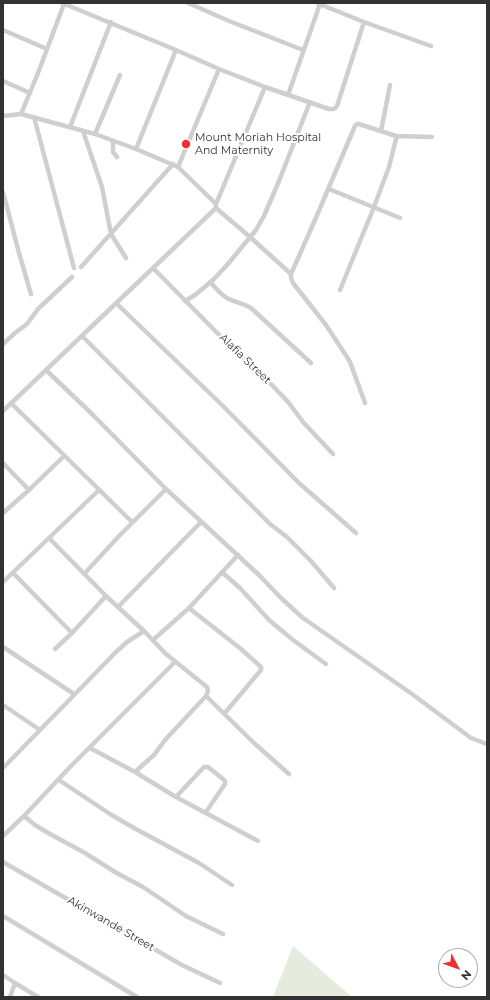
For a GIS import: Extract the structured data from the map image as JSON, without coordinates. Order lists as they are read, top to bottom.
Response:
{
  "streets": {
    "street": ["Alafia Street", "Akinwande Street"]
  },
  "places": ["Mount Moriah Hospital And Maternity"],
  "north": "bottom right"
}
